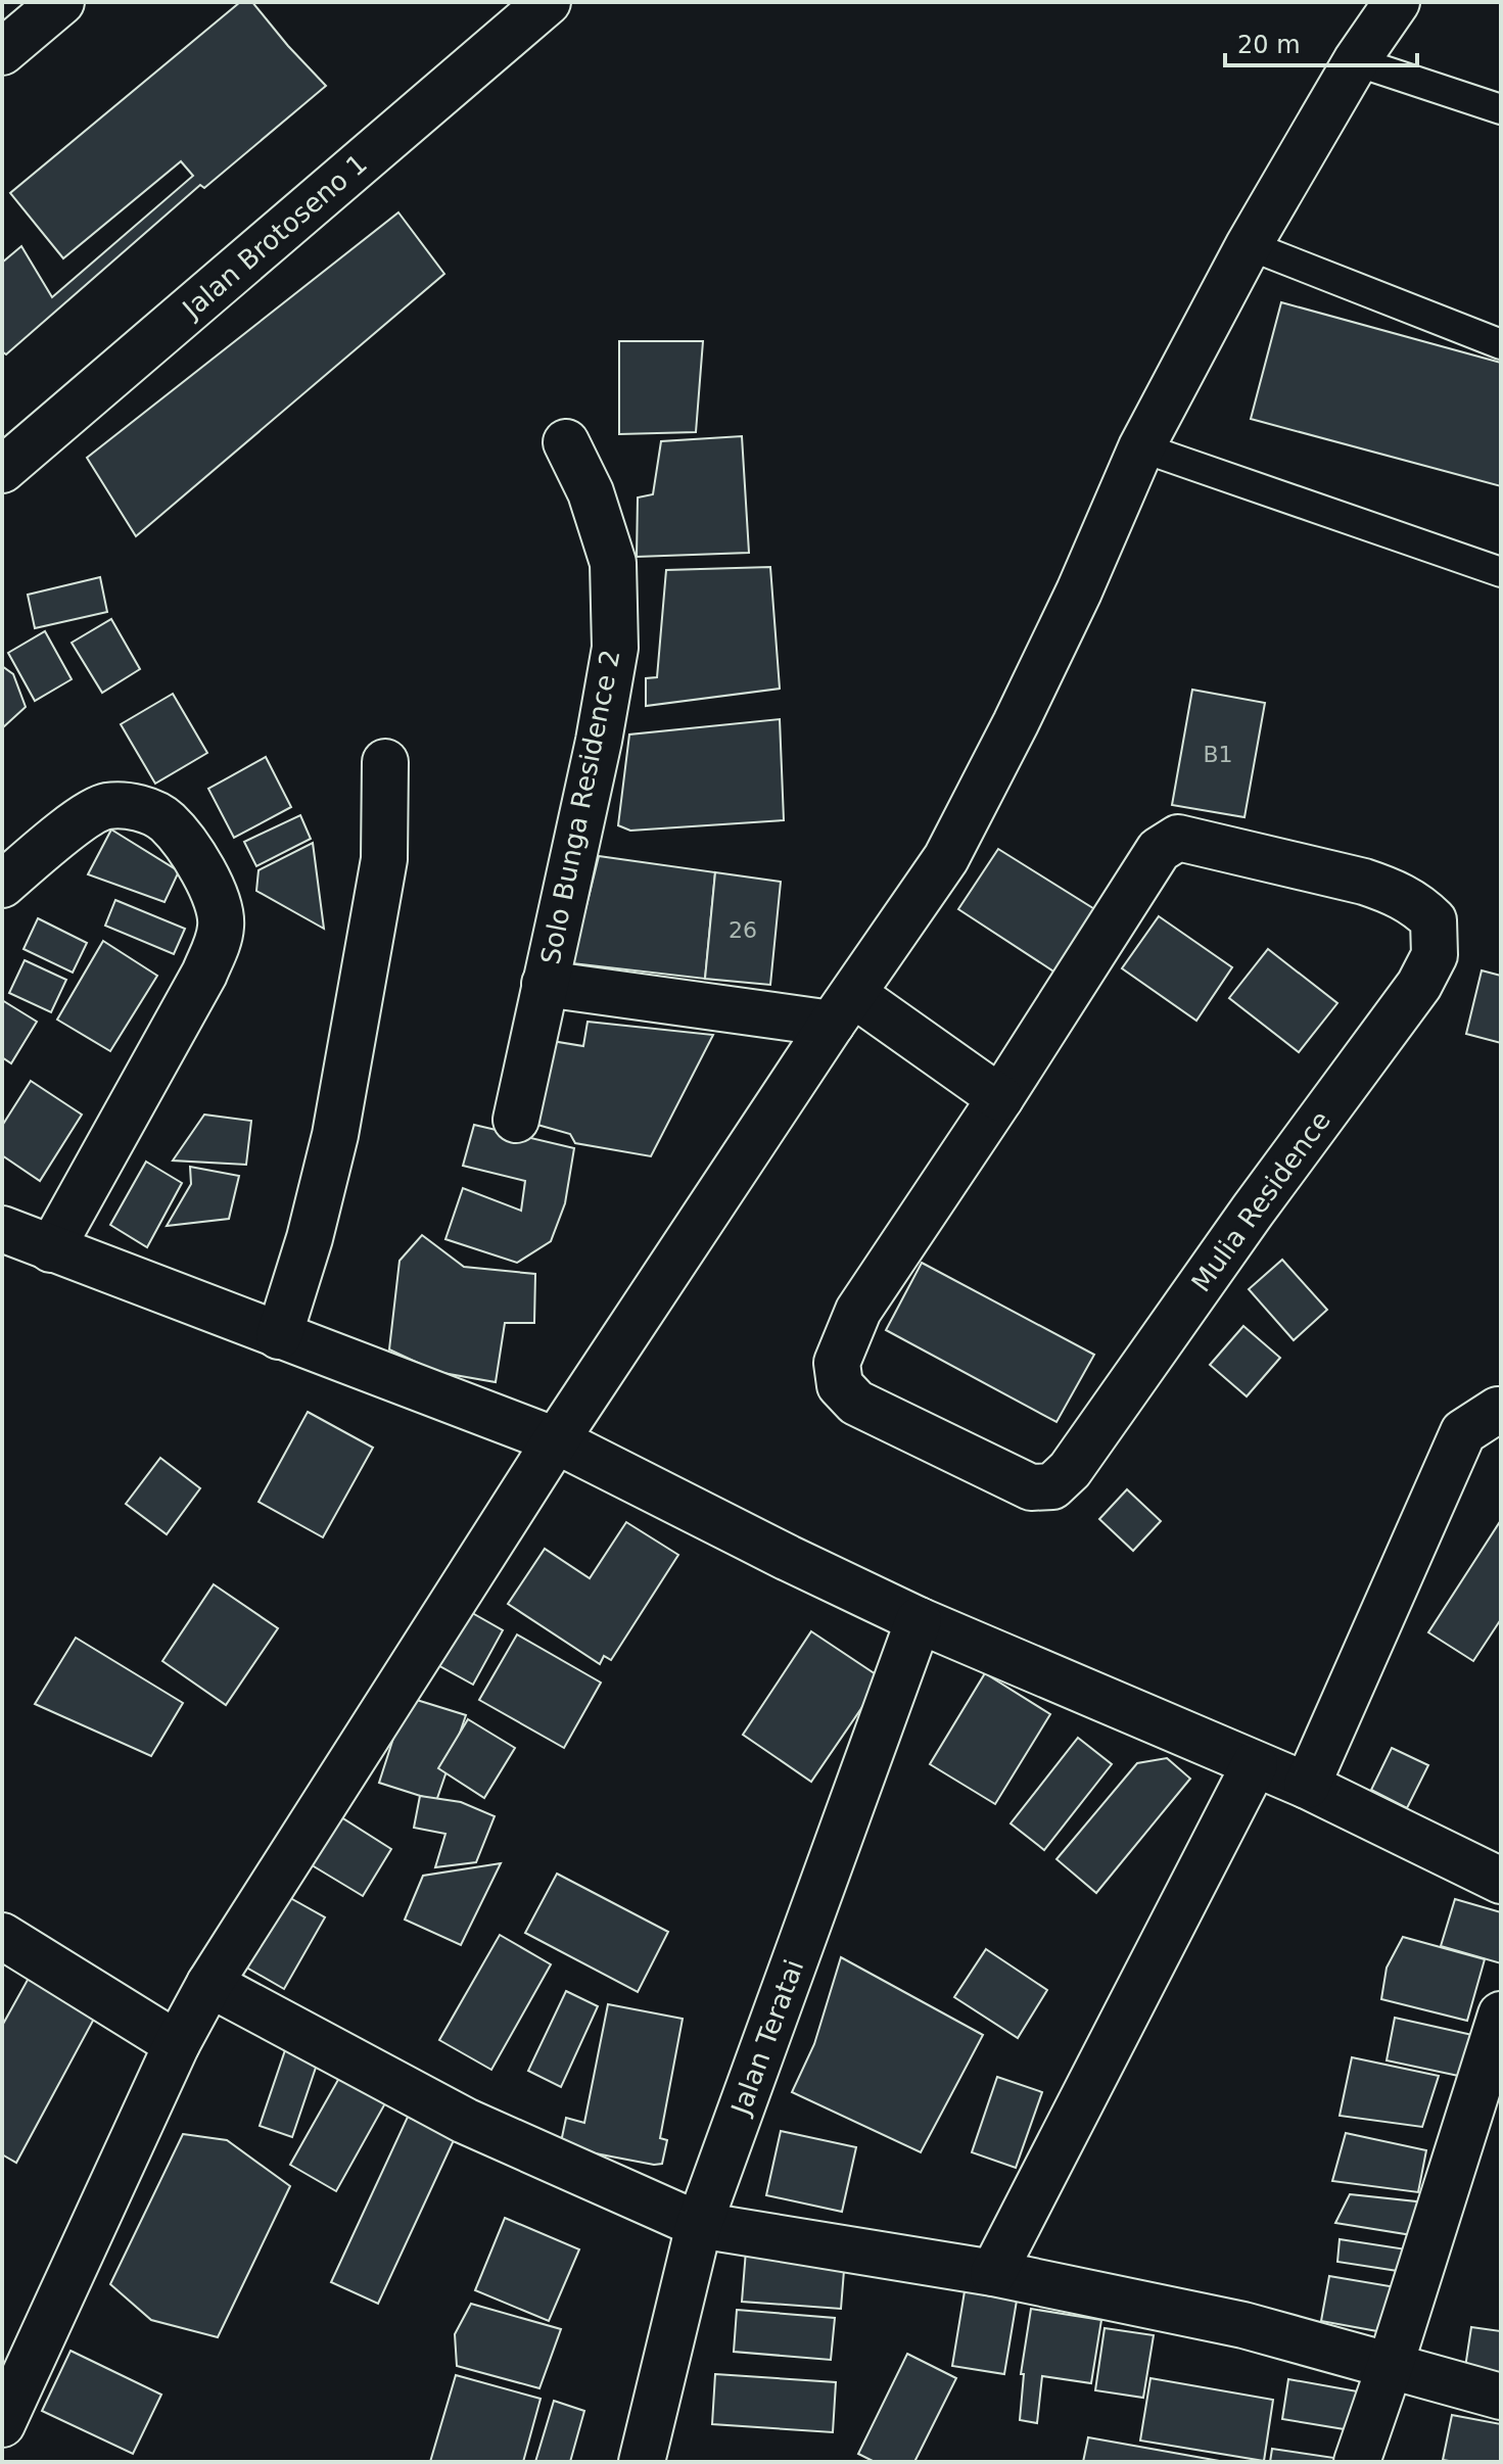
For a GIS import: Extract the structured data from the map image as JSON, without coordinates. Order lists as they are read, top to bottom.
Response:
{
  "streets": {
    "street": [
      "Jalan Brotoseno 1",
      "Solo Bunga Residence 2",
      "Mulia Residence",
      "Jalan Teratai"
    ]
  },
  "house_numbers": ["B1", "26"],
  "scale_bar": "20 m"
}
